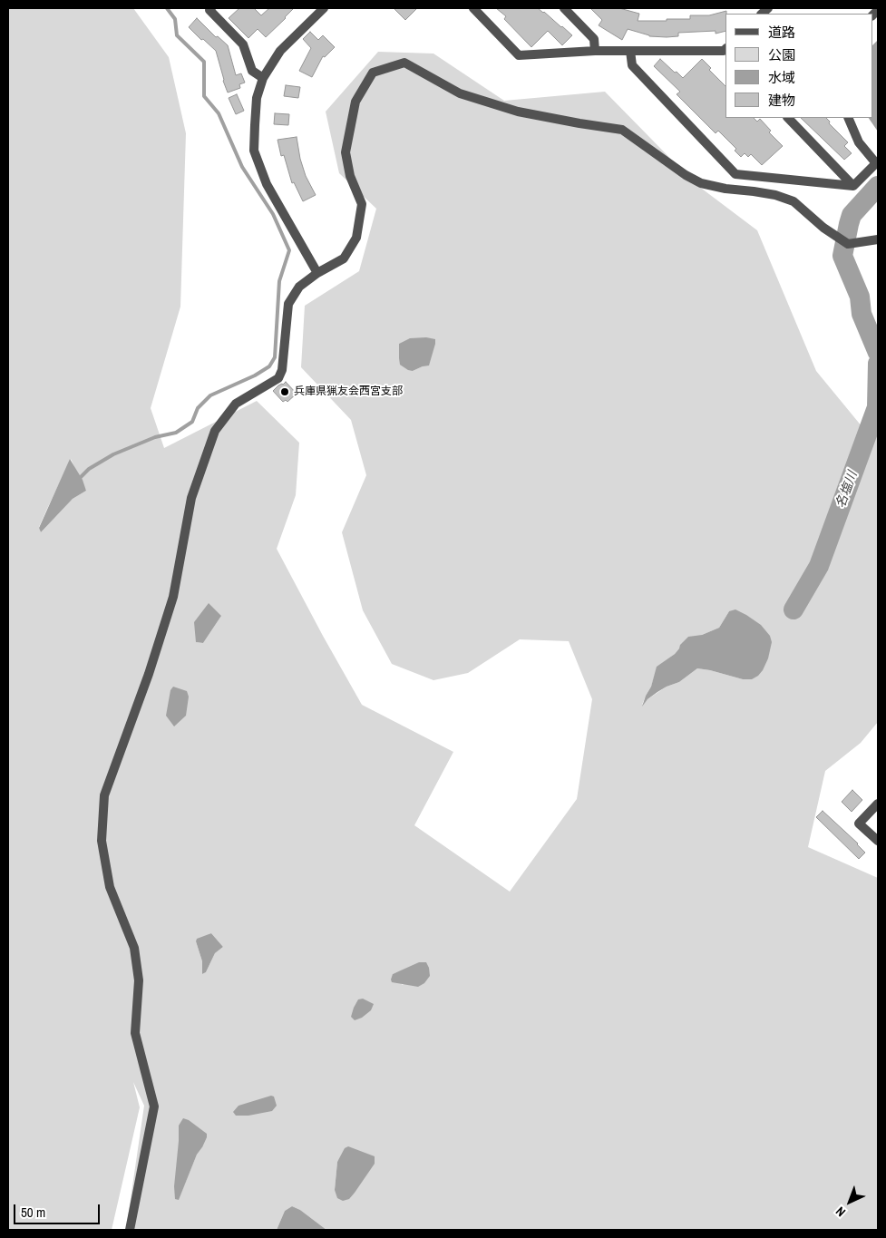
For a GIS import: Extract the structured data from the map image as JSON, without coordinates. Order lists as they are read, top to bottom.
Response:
{
  "water": ["名塩川"],
  "places": ["兵庫県猟友会西宮支部"],
  "legend": [
    "道路",
    "公園",
    "水域",
    "建物"
  ],
  "scale_bar": "50 m",
  "north": "bottom left"
}
